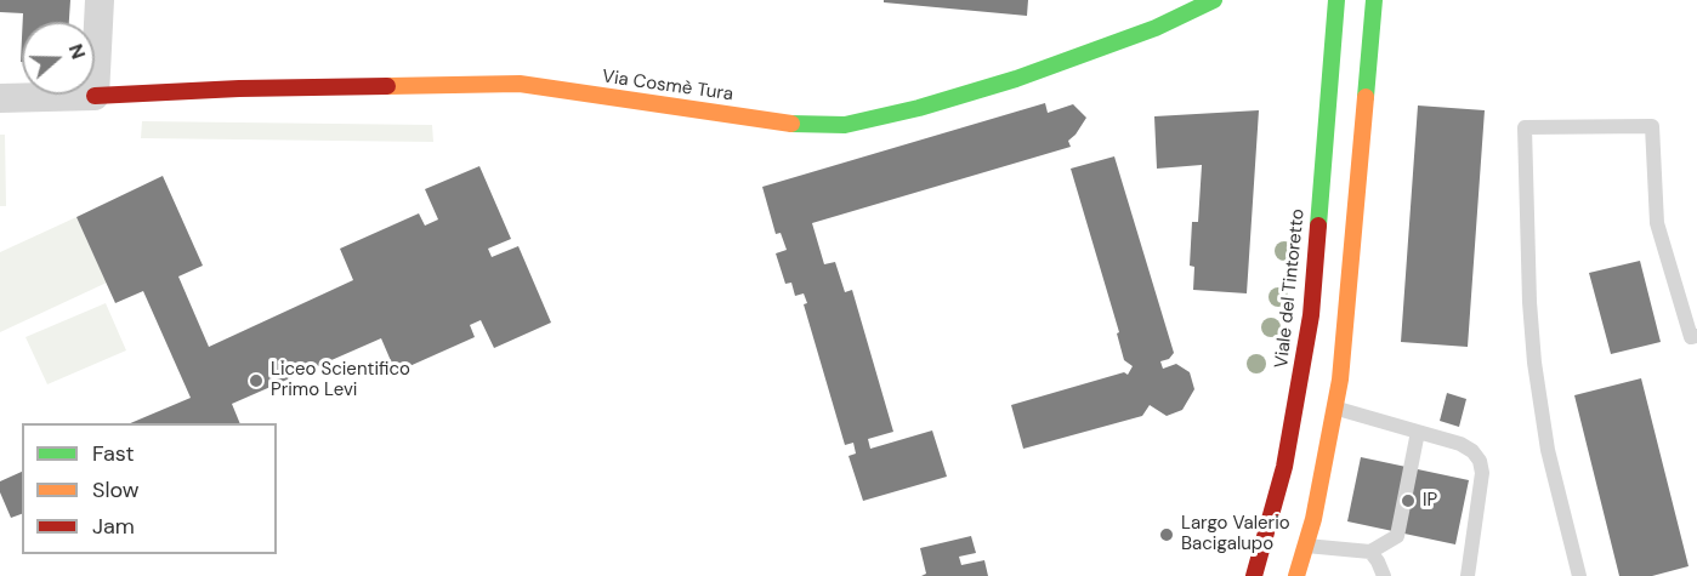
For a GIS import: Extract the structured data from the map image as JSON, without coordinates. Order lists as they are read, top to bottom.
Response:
{
  "streets": {
    "main road": ["Via Cosmè Tura", "Viale del Tintoretto"]
  },
  "places": ["Liceo Scientifico Primo Levi", "IP", "Largo Valerio Bacigalupo"],
  "legend": ["Fast", "Slow", "Jam"],
  "north": "right"
}
